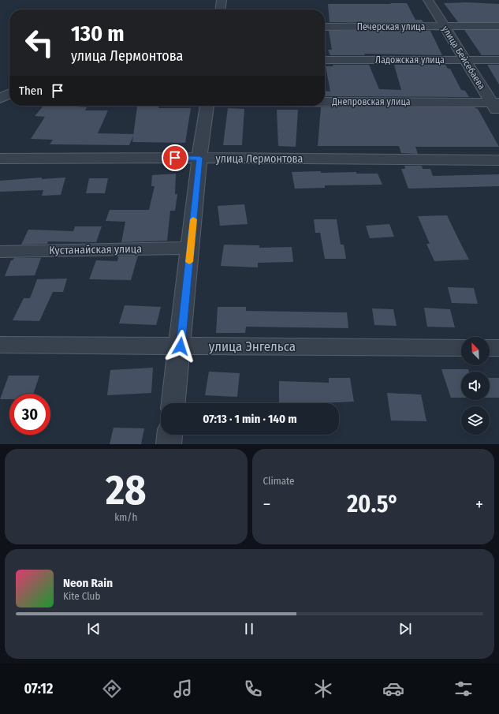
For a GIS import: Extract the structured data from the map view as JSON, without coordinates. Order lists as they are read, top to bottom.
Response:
{
  "streets": {
    "street": [
      "Печерская улица",
      "улица Бейсебаева",
      "Ладожская улица",
      "Днепровская улица",
      "улица Лермонтова",
      "Кустанайская улица",
      "улица Энгельса"
    ]
  },
  "crossings": [
    ["Печерская улица", "улица Бейсебаева"],
    ["улица Бейсебаева", "Ладожская улица"],
    ["улица Бейсебаева", "Днепровская улица"]
  ],
  "north": "top left",
  "page": {
    "turn": ["130 m", "улица Лермонтова"],
    "then": "Then",
    "limit": "30",
    "trip": "07:13 · 1 min · 140 m",
    "tile": [
      ["28", "km/h"],
      "Climate"
    ],
    "heat": ["−", "20.5°", "+"],
    "song": ["Neon Rain", "Kite Club"],
    "tabs": "07:12"
  }
}
